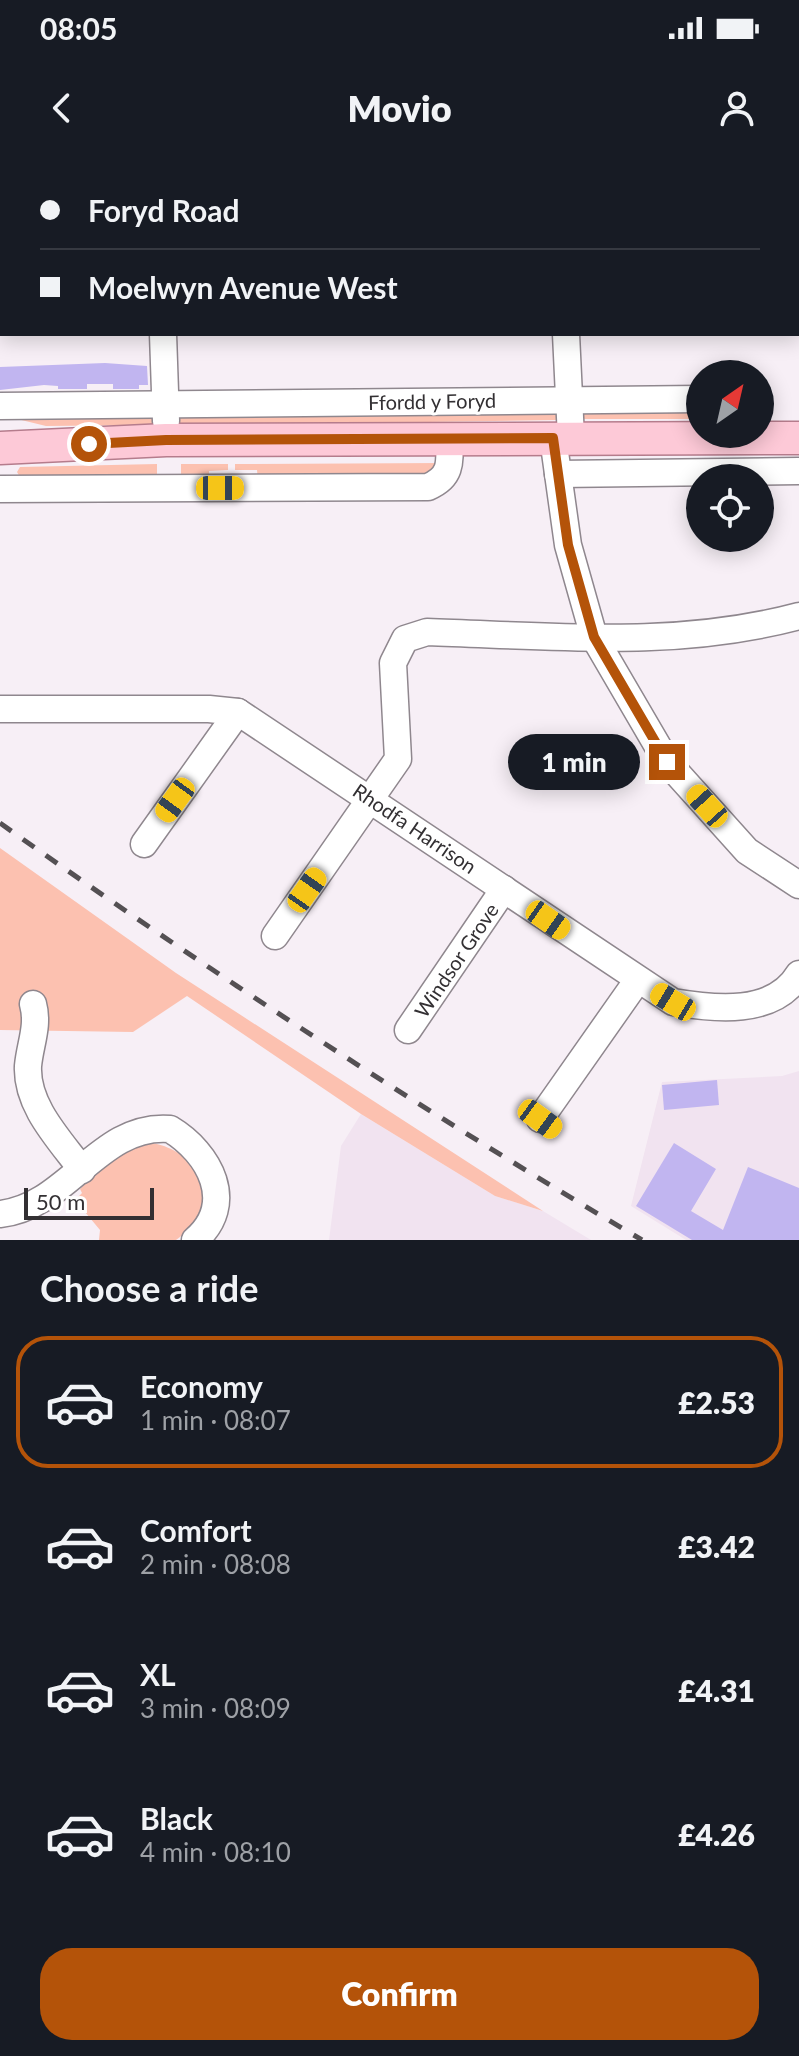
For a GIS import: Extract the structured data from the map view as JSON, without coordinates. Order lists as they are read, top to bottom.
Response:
{
  "streets": {
    "street": ["Ffordd y Foryd", "Rhodfa Harrison", "Windsor Grove"]
  },
  "crossings": [
    ["Rhodfa Harrison", "Windsor Grove"]
  ],
  "scale_bar": "50 m",
  "north": "top right",
  "page": {
    "status": "08:05",
    "header": "Movio",
    "banner": ["Foryd Road", "Moelwyn Avenue West"],
    "bubble": "1 min",
    "scale": "50 m",
    "heading": "Choose a ride",
    "list": [
      {
        "name": "Economy",
        "note": "1 min · 08:07",
        "value": "£2.53"
      },
      {
        "name": "Comfort",
        "note": "2 min · 08:08",
        "value": "£3.42"
      },
      {
        "name": "XL",
        "note": "3 min · 08:09",
        "value": "£4.31"
      },
      {
        "name": "Black",
        "note": "4 min · 08:10",
        "value": "£4.26"
      }
    ],
    "buttons": "Confirm"
  }
}
